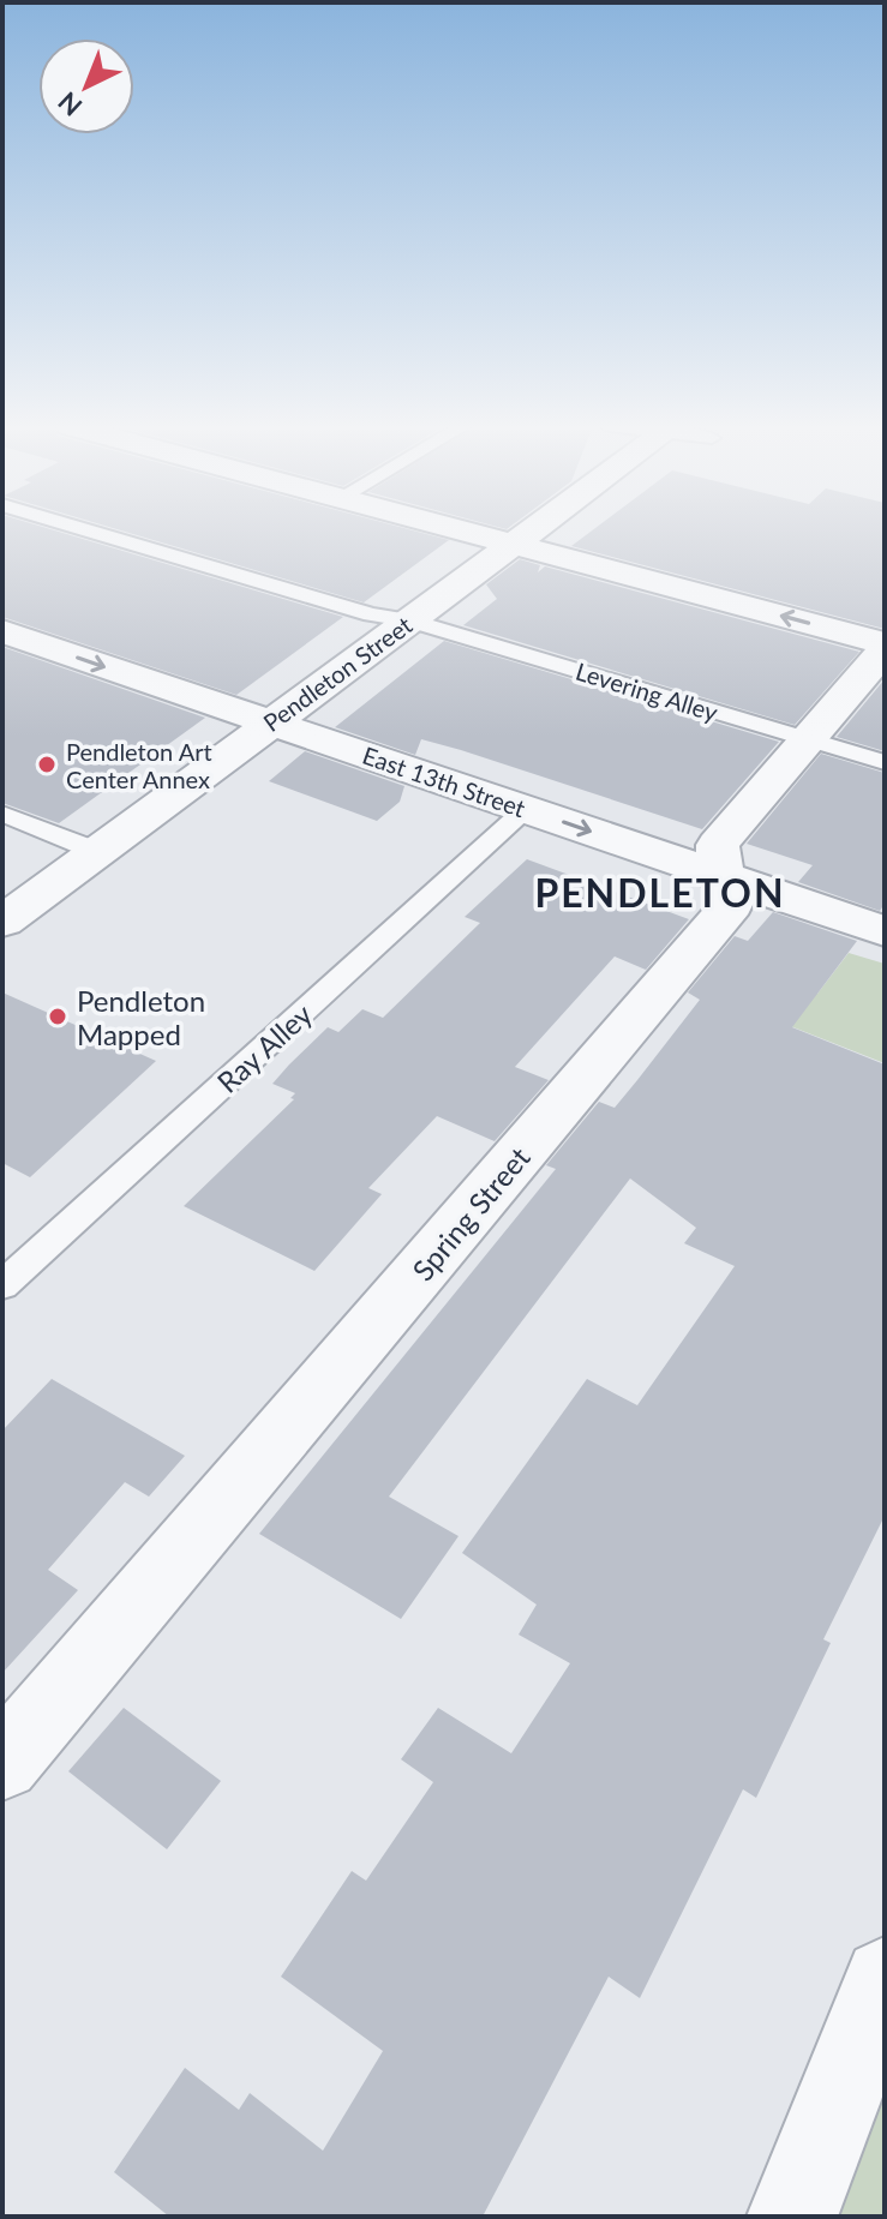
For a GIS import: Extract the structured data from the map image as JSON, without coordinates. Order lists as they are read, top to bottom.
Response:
{
  "streets": {
    "street": ["Pendleton Street", "East 13th Street", "Spring Street"],
    "lane": ["Levering Alley", "Ray Alley"]
  },
  "crossings": [
    ["Pendleton Street", "Levering Alley"],
    ["Pendleton Street", "East 13th Street"],
    ["Levering Alley", "Spring Street"],
    ["East 13th Street", "Ray Alley"],
    ["East 13th Street", "Spring Street"]
  ],
  "districts": ["PENDLETON"],
  "places": ["Pendleton Art Center Annex", "Pendleton Mapped"],
  "north": "bottom left"
}
